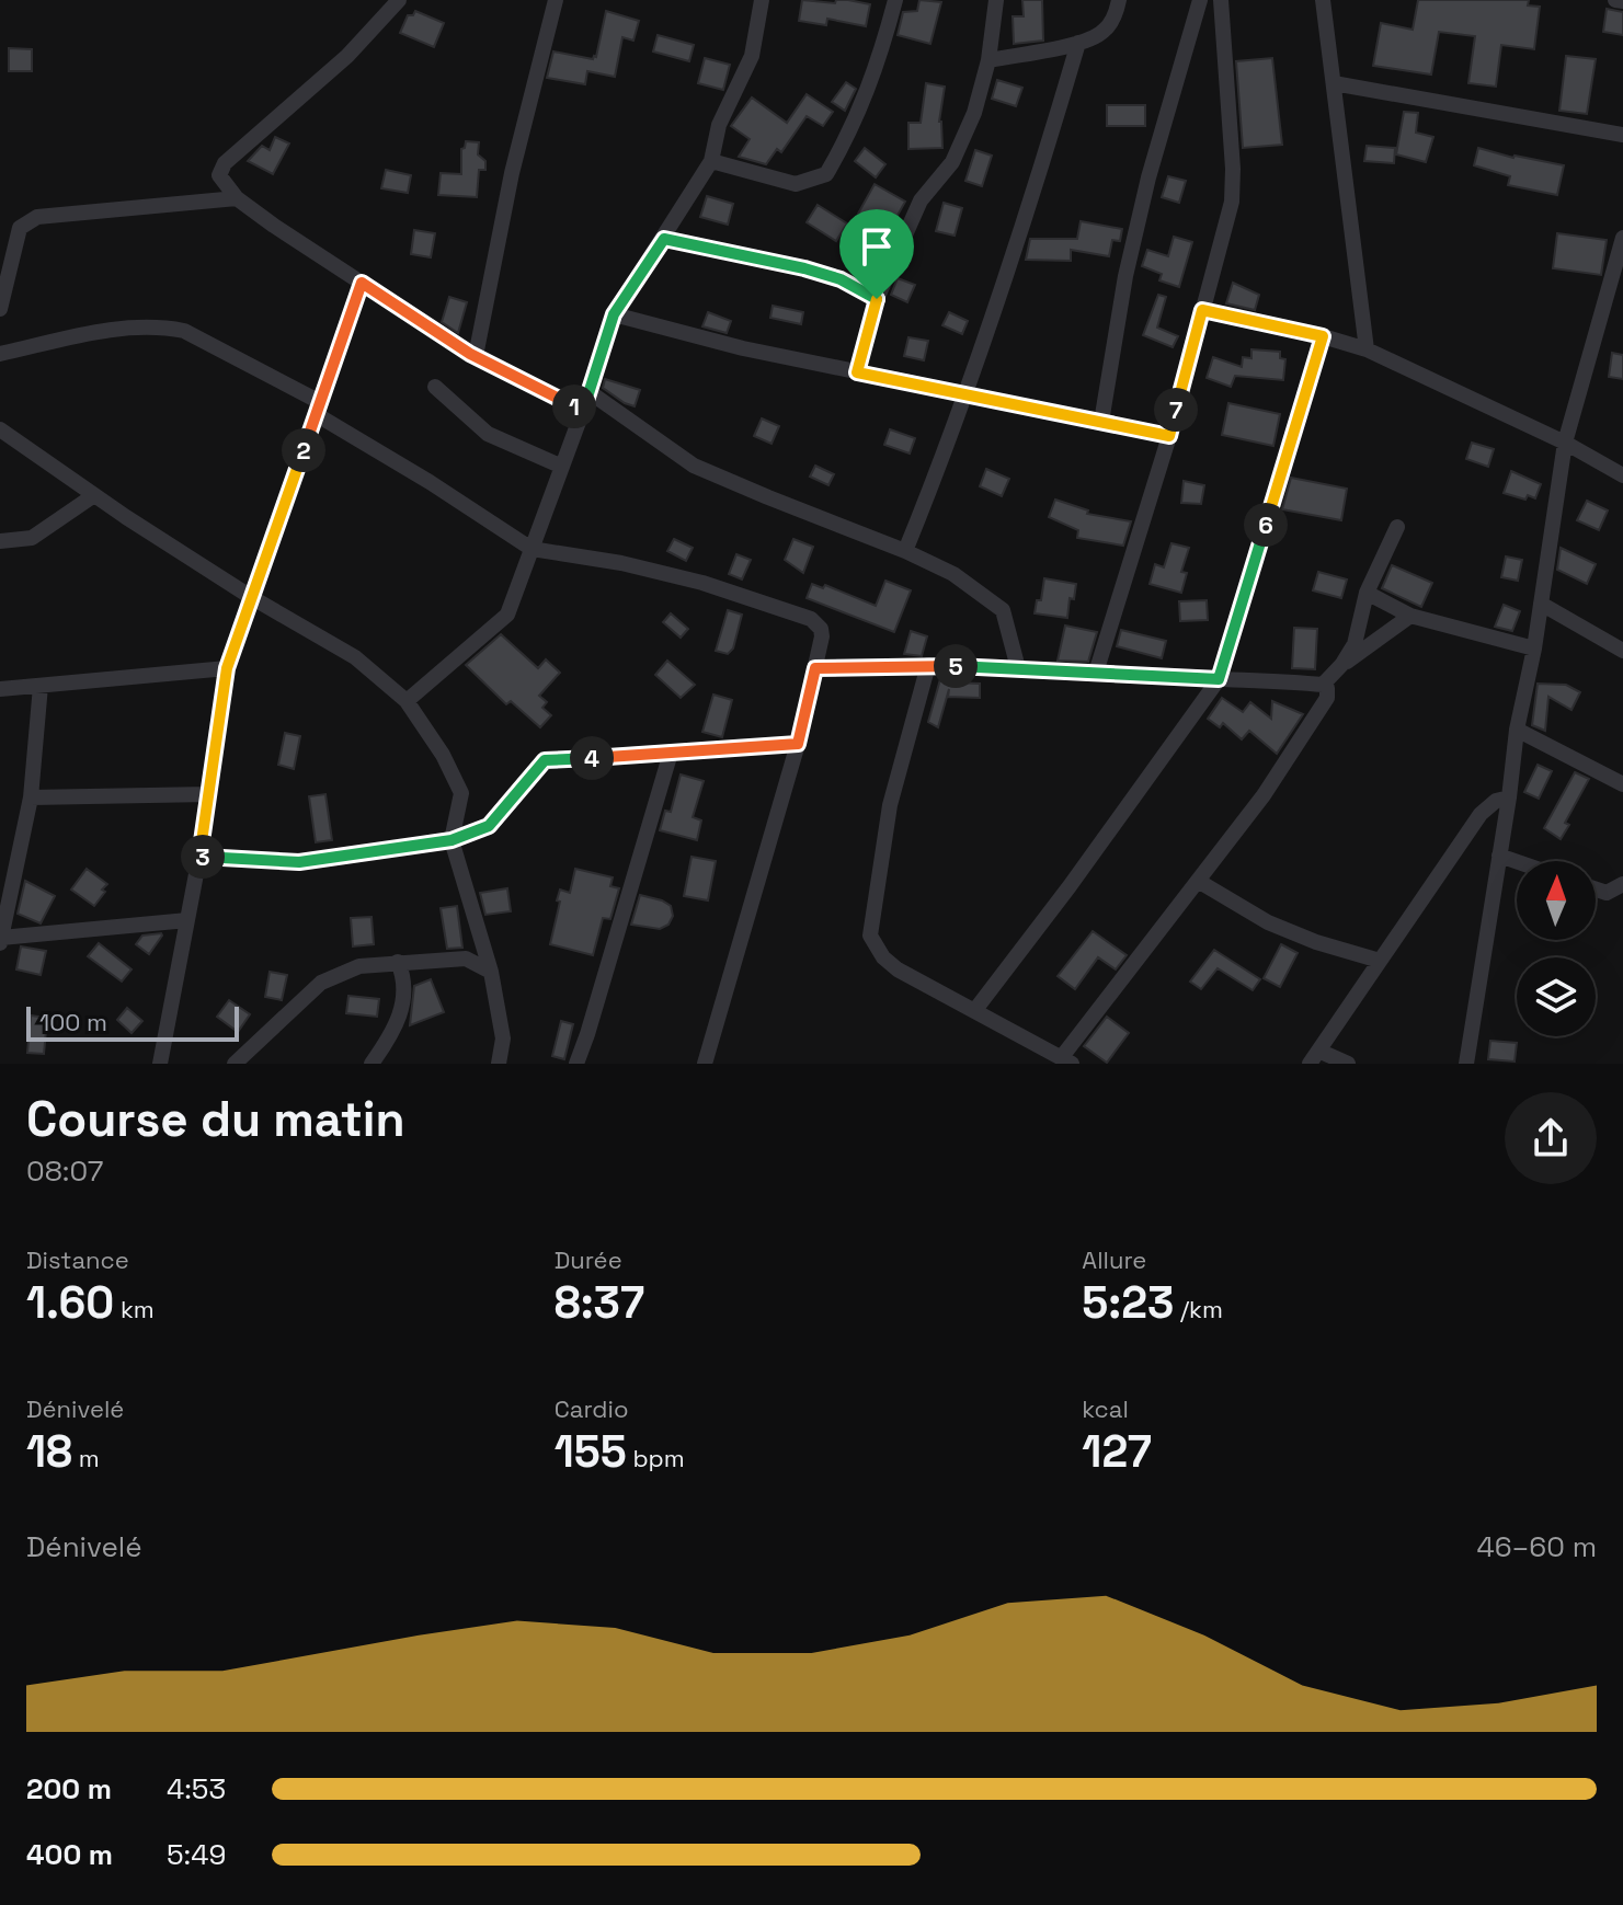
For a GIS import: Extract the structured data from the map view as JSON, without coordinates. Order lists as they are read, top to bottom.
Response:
{
  "scale_bar": "100 m",
  "north": "top",
  "page": {
    "pins": [
      "1",
      "7",
      "2",
      "6",
      "5",
      "4",
      "3"
    ],
    "scale": "100 m",
    "heading": ["Course du matin", "08:07"],
    "stats": [
      ["Distance", "1.60 km"],
      ["Durée", "8:37"],
      ["Allure", "5:23 /km"],
      ["Dénivelé", "18 m"],
      ["Cardio", "155 bpm"],
      ["kcal", "127"]
    ],
    "chart": ["Dénivelé", "46–60 m"],
    "list": [
      {
        "name": "200 m",
        "note": "4:53"
      },
      {
        "name": "400 m",
        "note": "5:49"
      }
    ]
  }
}
